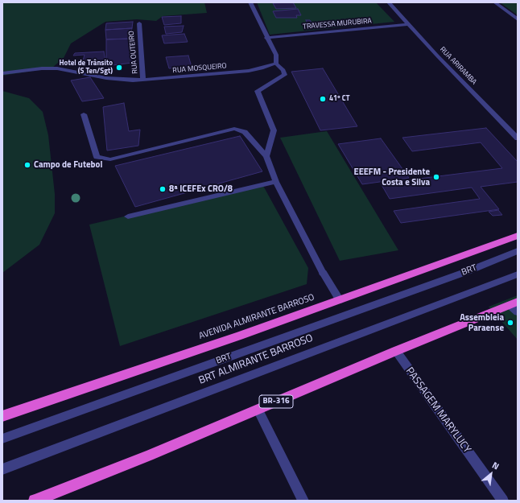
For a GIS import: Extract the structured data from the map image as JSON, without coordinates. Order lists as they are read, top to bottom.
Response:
{
  "streets": {
    "highway": ["AVENIDA ALMIRANTE BARROSO", "BR-316"],
    "street": [
      "TRAVESSA MURUBIRA",
      "RUA OUTEIRO",
      "RUA ARIRAMBA",
      "RUA MOSQUEIRO",
      "BRT",
      "BRT ALMIRANTE BARROSO",
      "PASSAGEM MARYLUCY"
    ]
  },
  "crossings": [
    ["TRAVESSA MURUBIRA", "RUA ARIRAMBA"],
    ["RUA OUTEIRO", "RUA MOSQUEIRO"],
    ["BR-316", "PASSAGEM MARYLUCY"]
  ],
  "places": [
    "Hotel de Trânsito (S Ten/Sgt)",
    "41º CT",
    "Campo de Futebol",
    "EEEFM - Presidente Costa e Silva",
    "8ª ICEFEx CRO/8",
    "Assembleia Paraense"
  ],
  "north": "top right"
}
